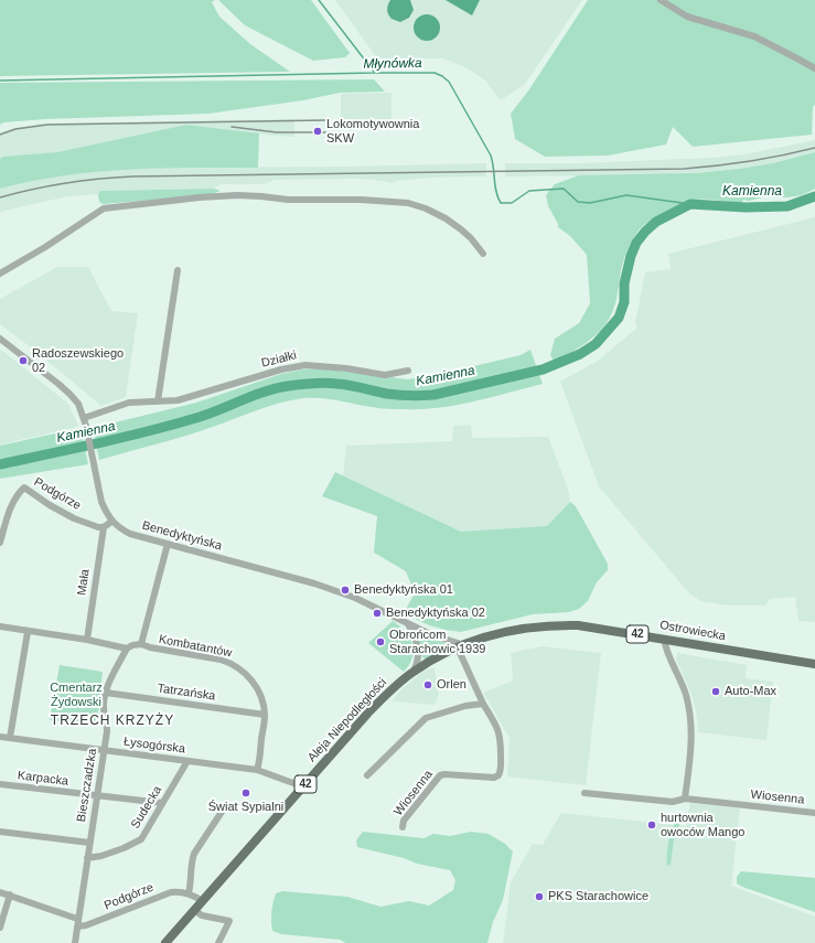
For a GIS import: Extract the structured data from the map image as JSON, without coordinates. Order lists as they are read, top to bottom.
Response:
{
  "streets": {
    "main road": ["Ostrowiecka", "42", "Aleja Niepodległości"],
    "street": [
      "Działki",
      "Podgórze",
      "Benedyktyńska",
      "Mała",
      "Kombatantów",
      "Tatrzańska",
      "Łysogórska",
      "Karpacka",
      "Bieszczadzka",
      "Wiosenna",
      "Sudecka"
    ]
  },
  "crossings": [
    ["Podgórze", "Mała"],
    ["Podgórze", "Bieszczadzka"],
    ["Benedyktyńska", "Ostrowiecka"],
    ["Benedyktyńska", "Aleja Niepodległości"],
    ["Ostrowiecka", "Aleja Niepodległości"],
    ["Kombatantów", "Tatrzańska"],
    ["Kombatantów", "Łysogórska"],
    ["Tatrzańska", "Bieszczadzka"],
    ["Aleja Niepodległości", "Łysogórska"],
    ["Łysogórska", "Bieszczadzka"],
    ["Łysogórska", "Sudecka"],
    ["Karpacka", "Bieszczadzka"],
    ["Karpacka", "Sudecka"],
    ["Bieszczadzka", "Sudecka"]
  ],
  "districts": ["TRZECH KRZYŻY"],
  "water": ["Młynówka", "Kamienna"],
  "parks": ["Cmentarz Żydowski"],
  "places": [
    "Lokomotywownia SKW",
    "Radoszewskiego 02",
    "Benedyktyńska 01",
    "Benedyktyńska 02",
    "Obrońcom Starachowic 1939",
    "Orlen",
    "Auto-Max",
    "Świat Sypialni",
    "hurtownia owoców Mango",
    "PKS Starachowice"
  ]
}
